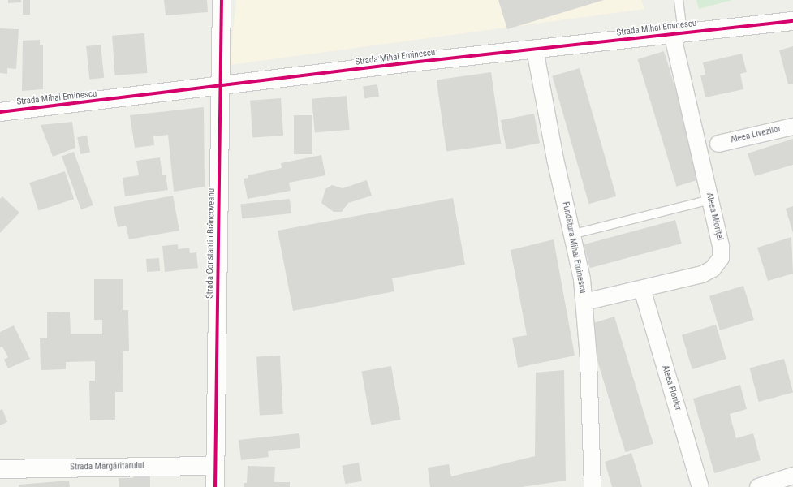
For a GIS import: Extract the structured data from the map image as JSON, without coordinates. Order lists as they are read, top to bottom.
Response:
{
  "streets": {
    "street": [
      "Strada Mihai Eminescu",
      "Aleea Livezilor",
      "Aleea Mioriței",
      "Strada Constantin Brâncoveanu",
      "Fundătura Mihai Eminescu",
      "Aleea Florilor",
      "Strada Mărgăritarului"
    ]
  },
  "crossings": [
    ["Strada Mihai Eminescu", "Aleea Mioriței"],
    ["Strada Mihai Eminescu", "Strada Constantin Brâncoveanu"],
    ["Strada Mihai Eminescu", "Fundătura Mihai Eminescu"],
    ["Aleea Mioriței", "Fundătura Mihai Eminescu"],
    ["Aleea Mioriței", "Aleea Florilor"],
    ["Strada Constantin Brâncoveanu", "Strada Mărgăritarului"]
  ]
}
